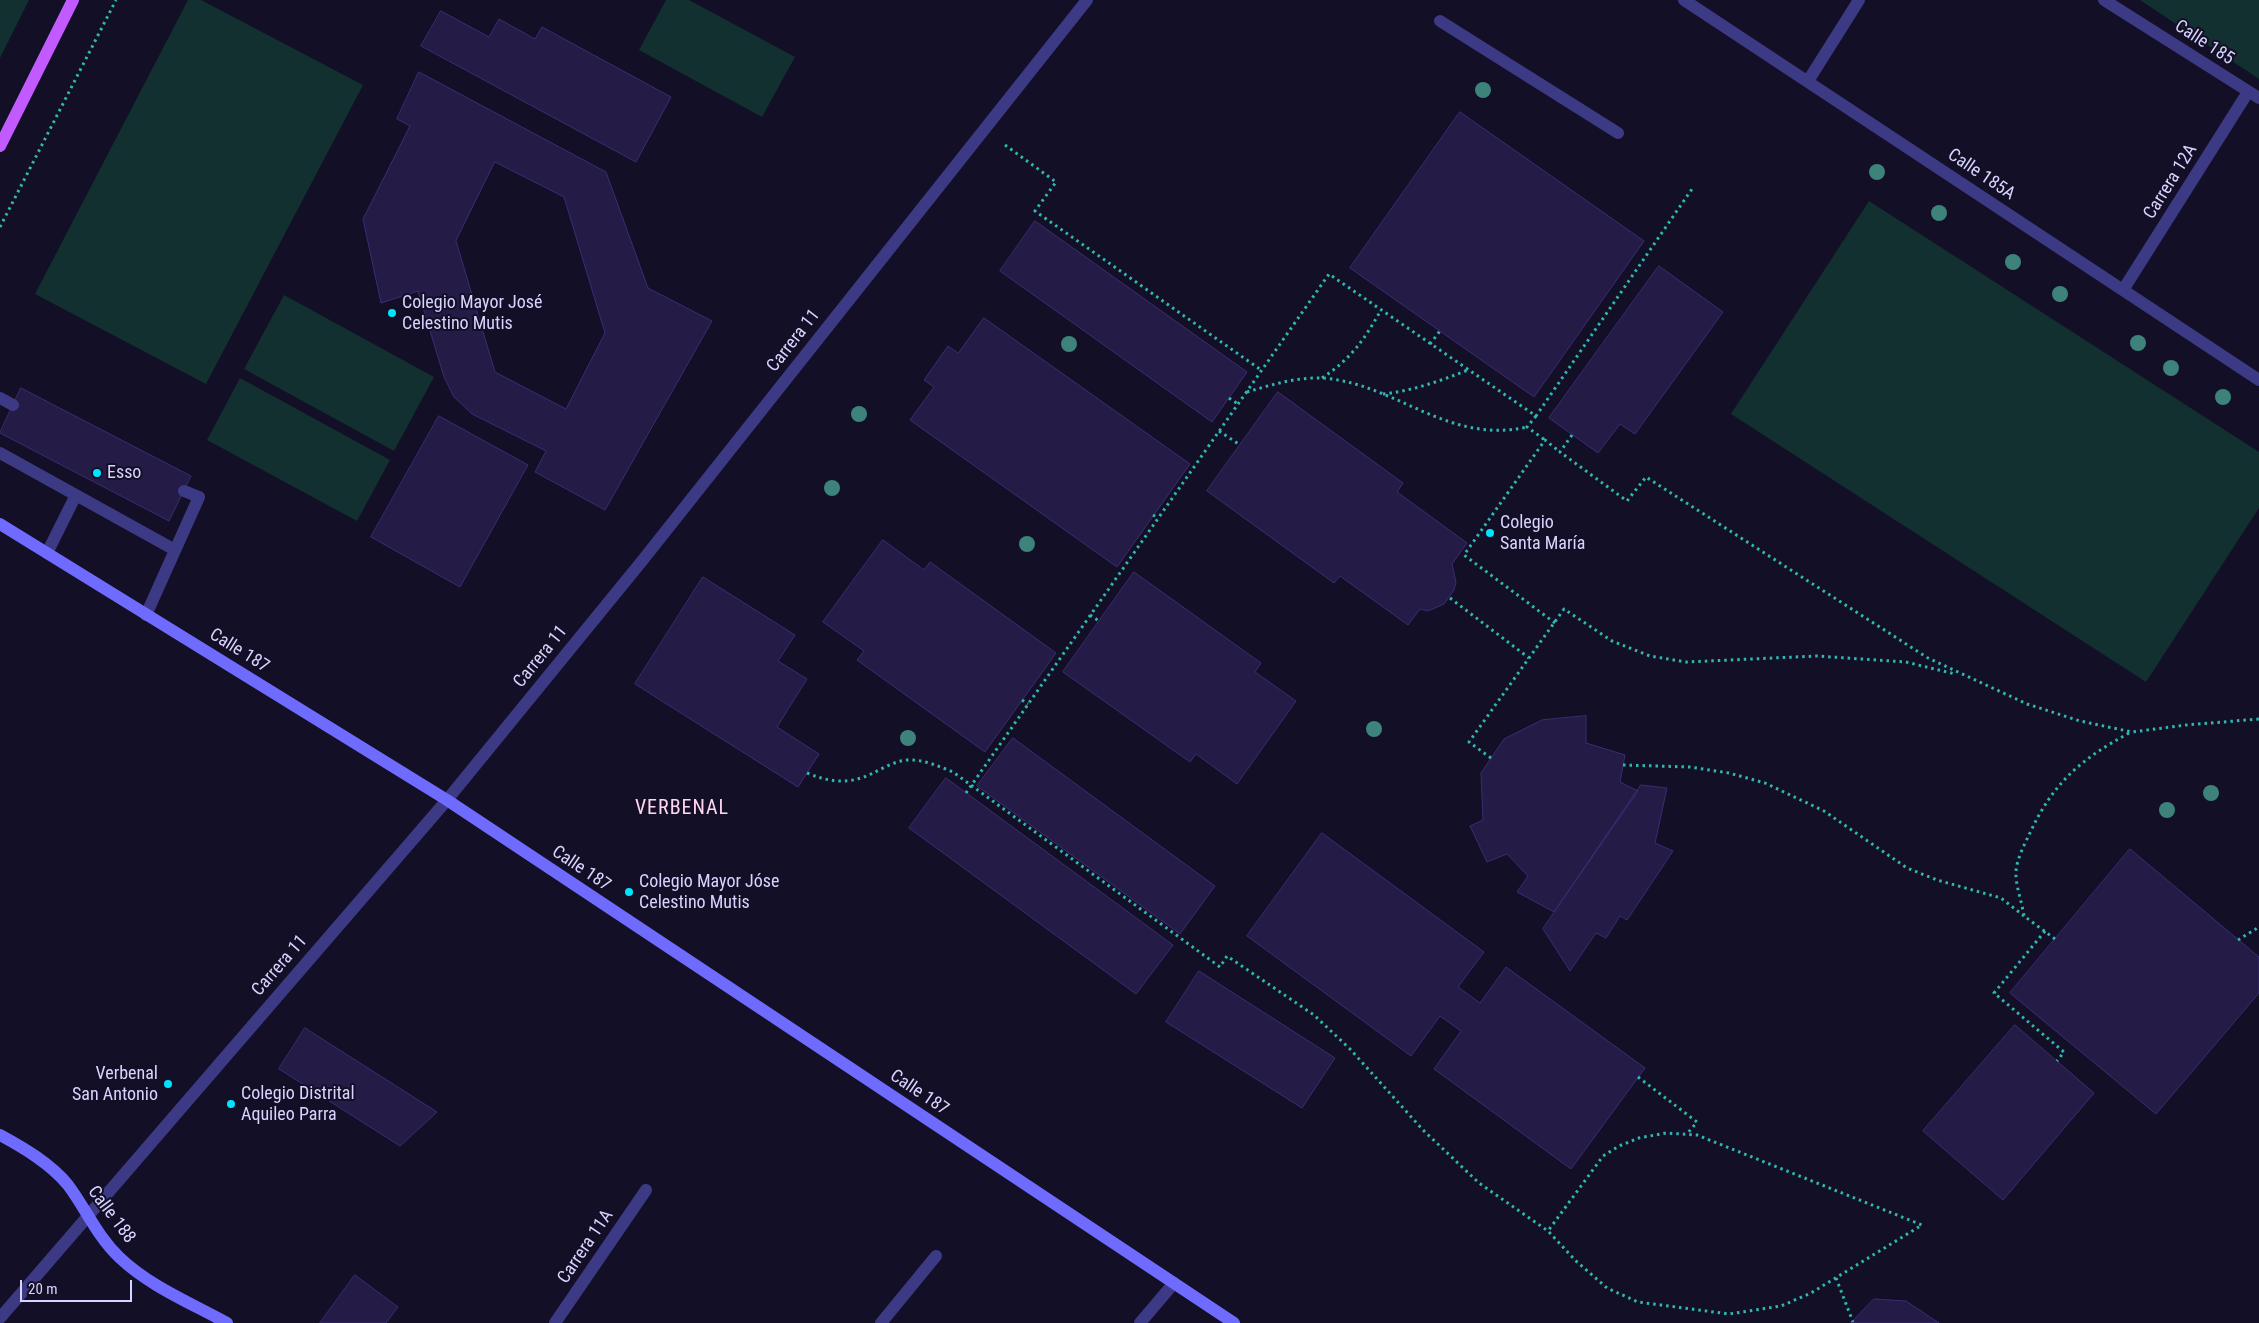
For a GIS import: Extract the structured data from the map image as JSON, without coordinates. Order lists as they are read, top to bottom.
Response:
{
  "streets": {
    "street": [
      "Calle 185",
      "Calle 185A",
      "Carrera 12A",
      "Carrera 11",
      "Calle 187",
      "Calle 188",
      "Carrera 11A"
    ]
  },
  "crossings": [
    ["Calle 185", "Carrera 12A"],
    ["Calle 185A", "Carrera 12A"],
    ["Carrera 11", "Calle 187"],
    ["Carrera 11", "Calle 188"]
  ],
  "districts": ["VERBENAL"],
  "places": [
    "Colegio Mayor José Celestino Mutis",
    "Esso",
    "Colegio Santa María",
    "Colegio Mayor Jóse Celestino Mutis",
    "Verbenal San Antonio",
    "Colegio Distrital Aquileo Parra"
  ],
  "scale_bar": "20 m"
}
